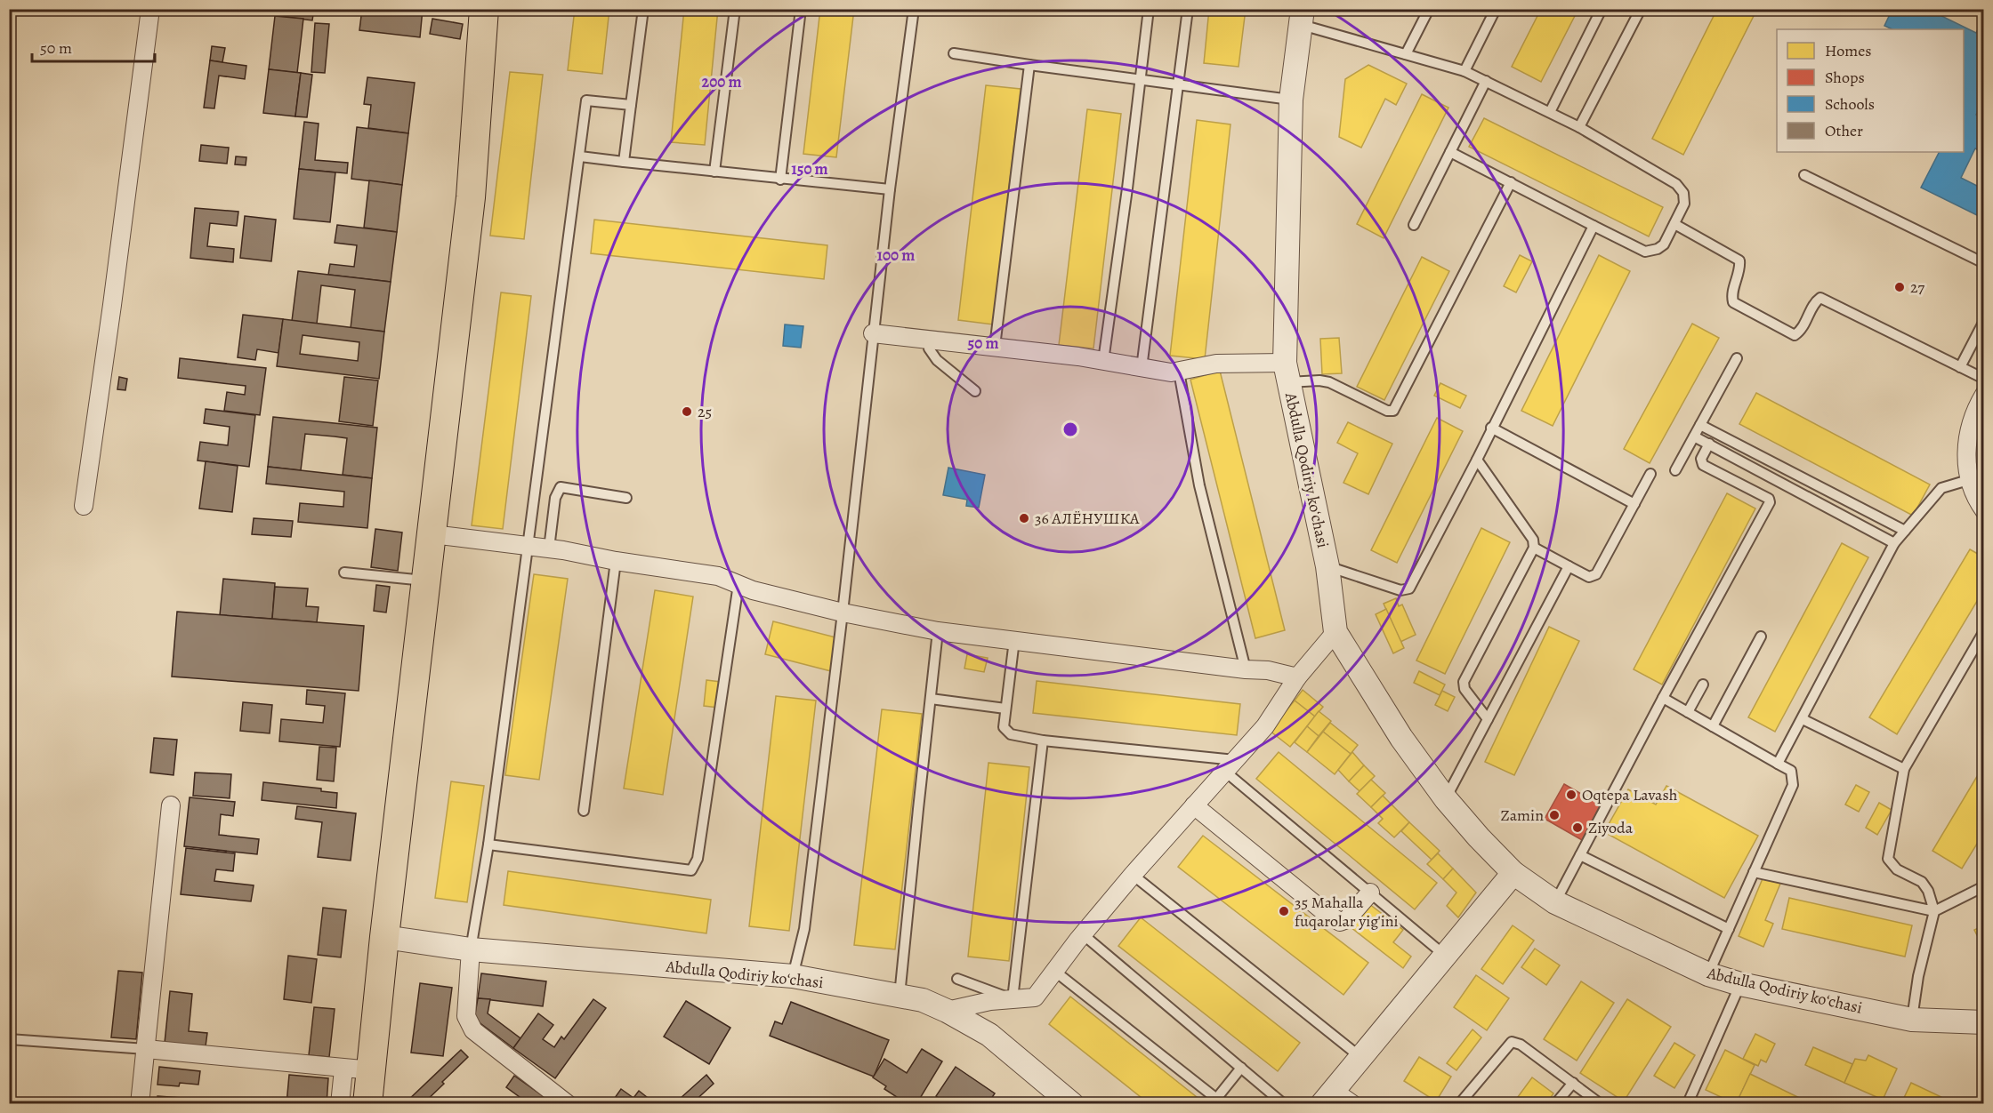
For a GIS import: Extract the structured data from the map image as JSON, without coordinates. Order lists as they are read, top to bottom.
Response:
{
  "streets": {
    "street": ["Abdulla Qodiriy koʻchasi"]
  },
  "places": [
    "27",
    "25",
    "36 АЛЁНУШКА",
    "Oqtepa Lavash",
    "Zamin",
    "Ziyoda",
    "35 Mahalla fuqarolar yig'ini"
  ],
  "legend": [
    "Homes",
    "Shops",
    "Schools",
    "Other"
  ],
  "scale_bar": "50 m",
  "rings": [
    "200 m",
    "150 m",
    "100 m",
    "50 m"
  ]
}
